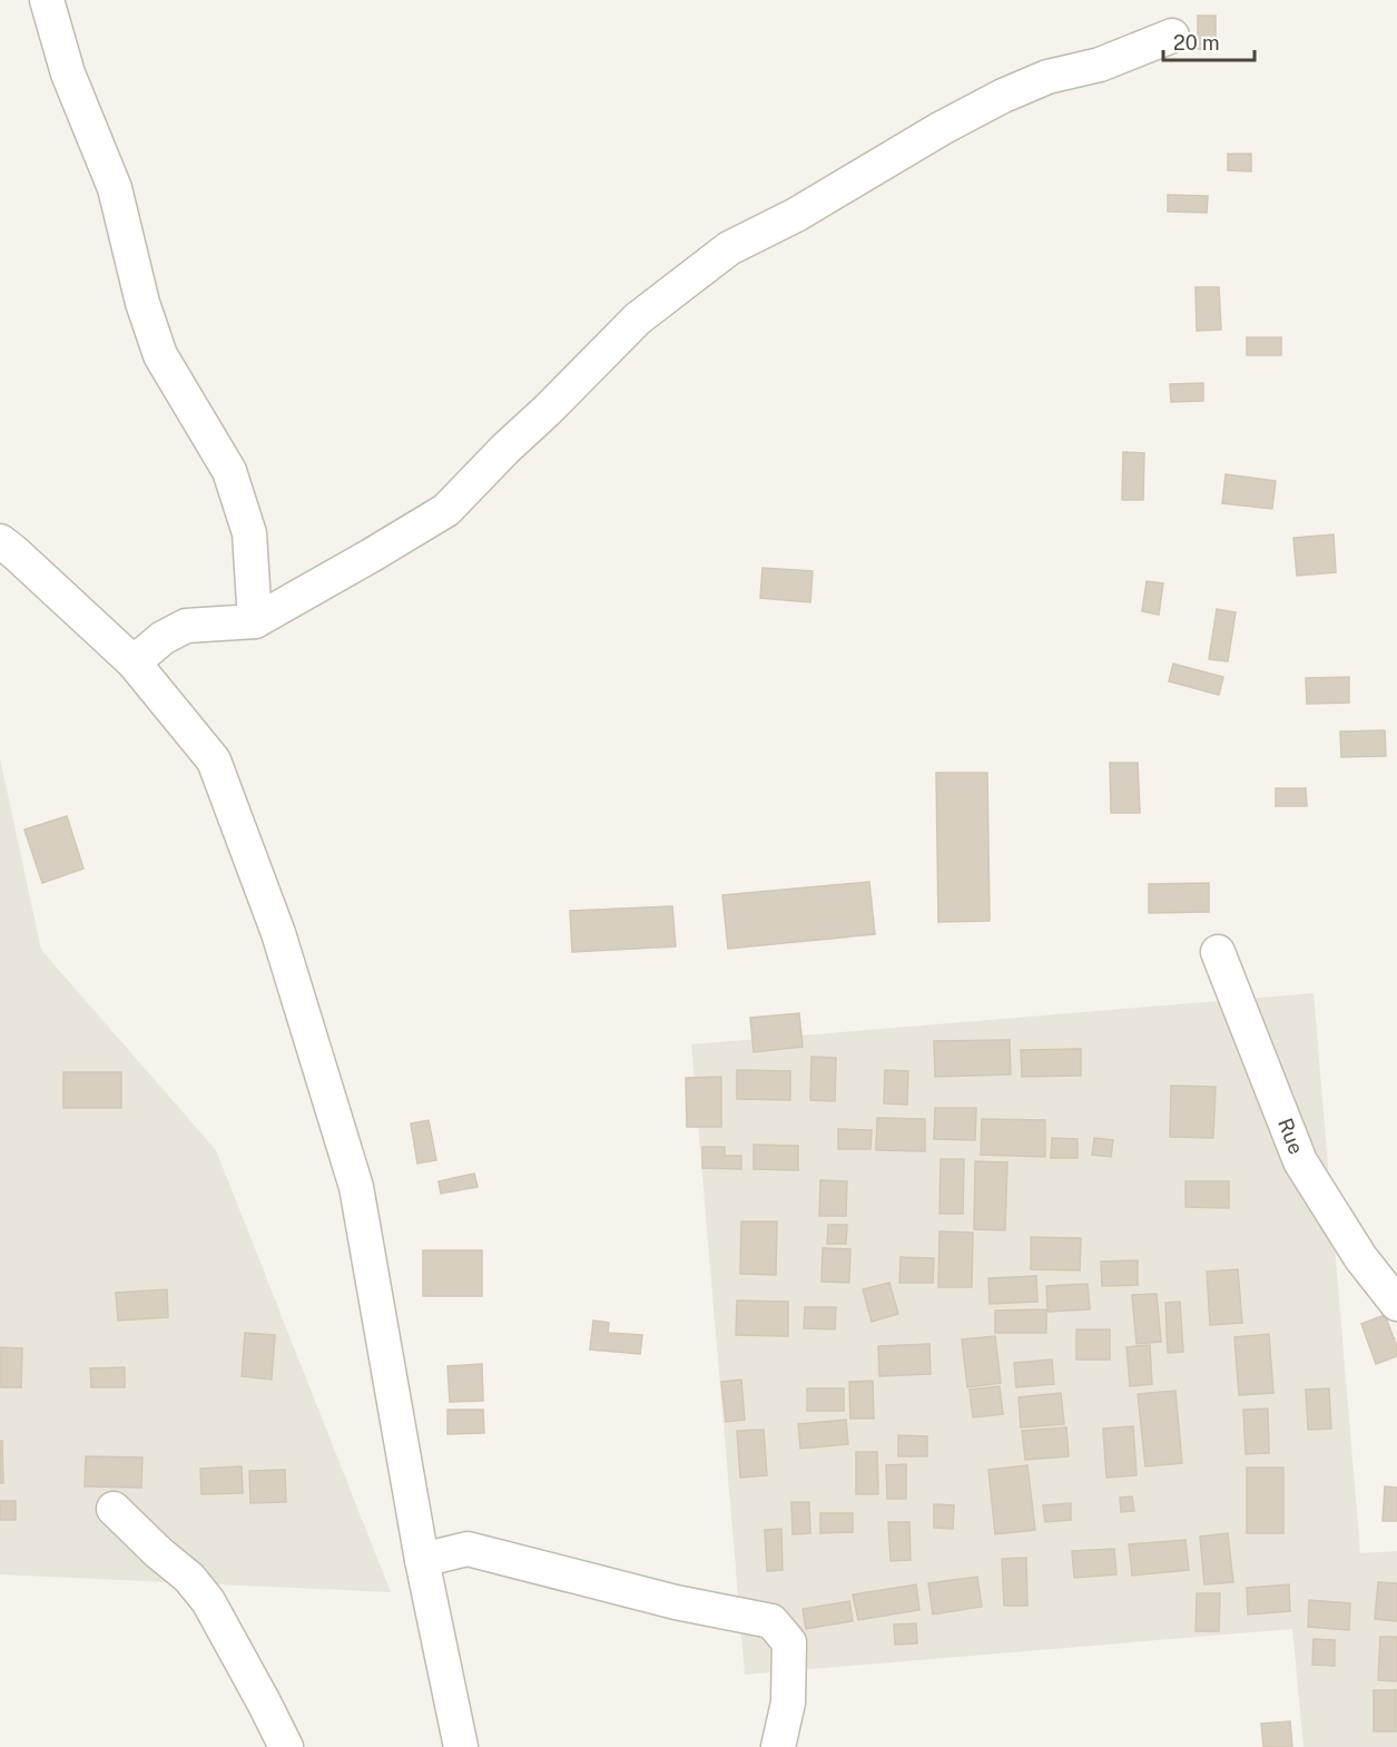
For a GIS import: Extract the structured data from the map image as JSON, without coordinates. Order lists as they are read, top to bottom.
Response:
{
  "streets": {
    "street": ["Rue"]
  },
  "scale_bar": "20 m"
}
